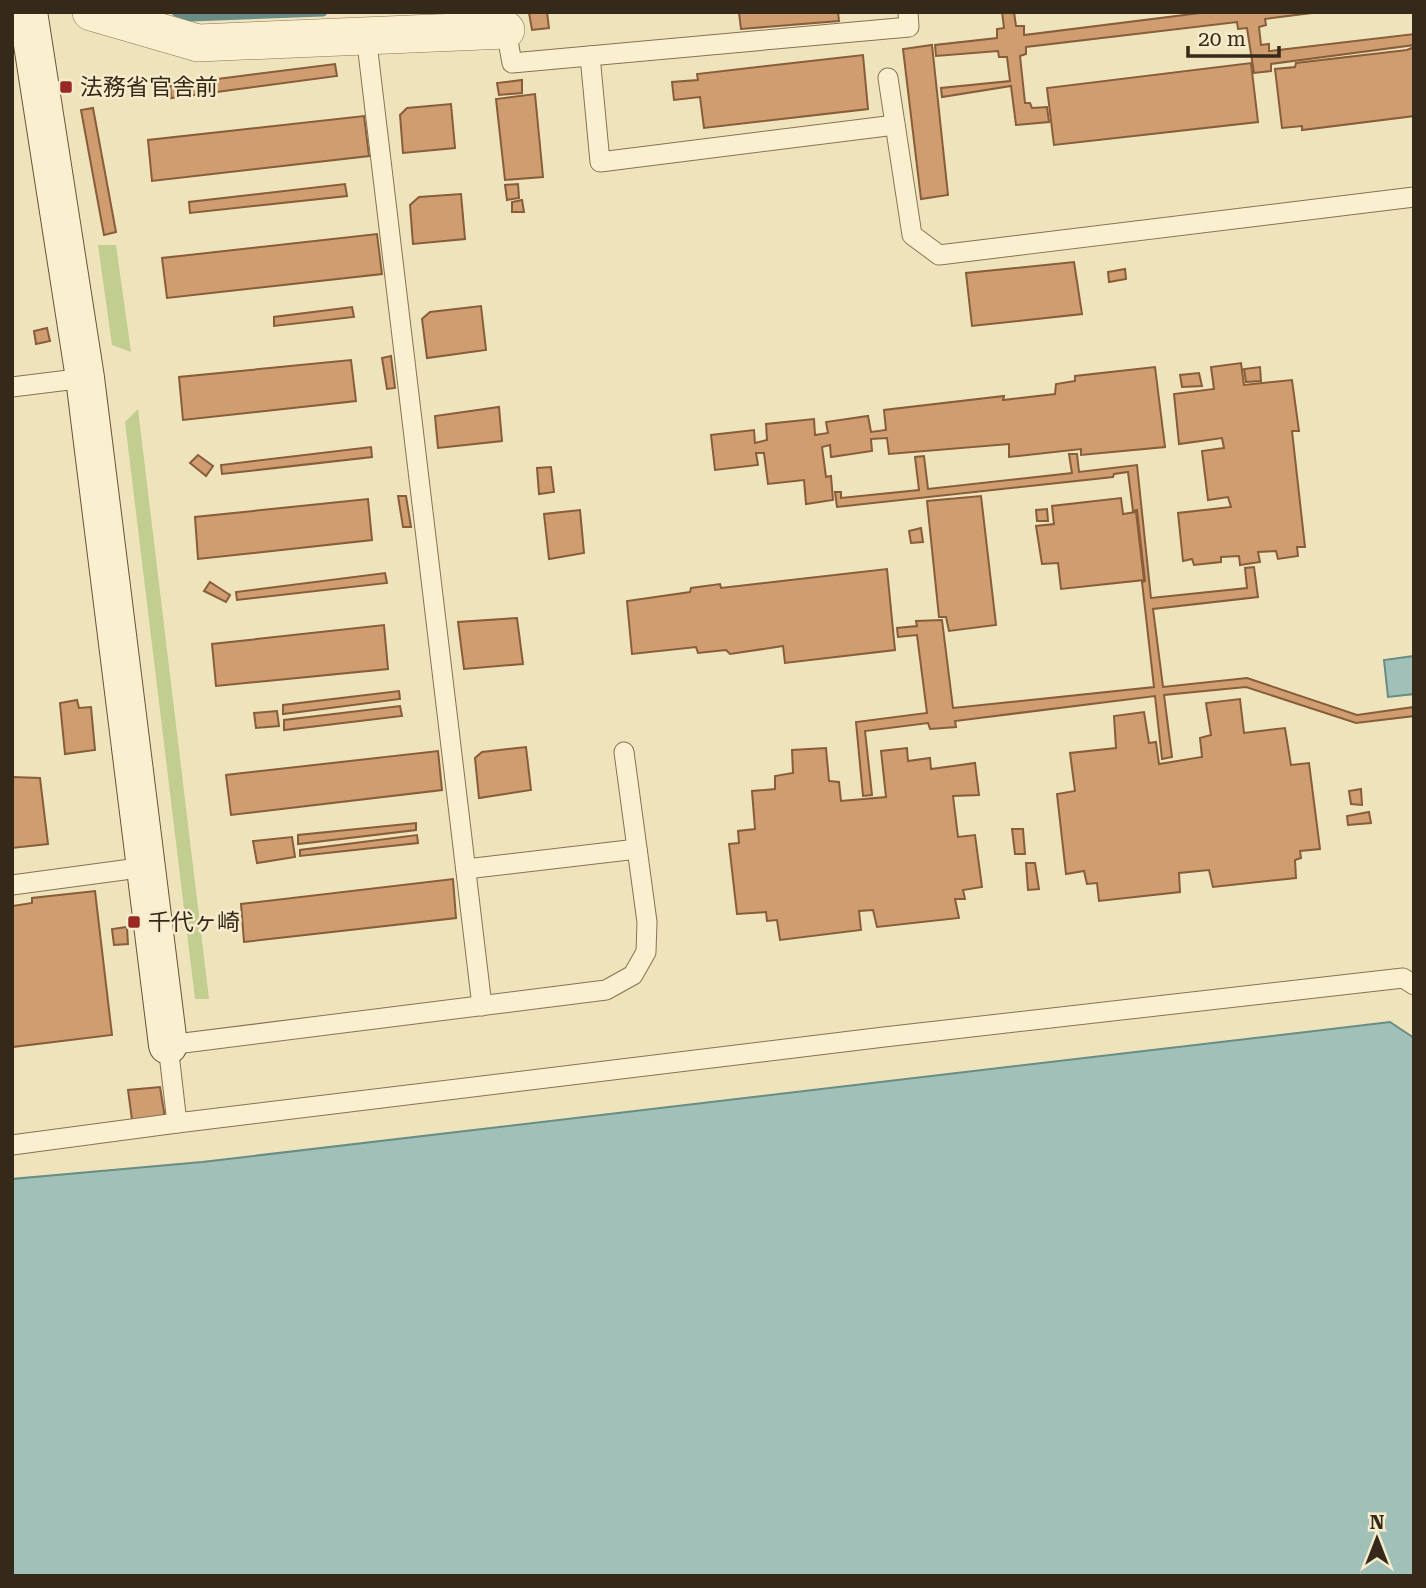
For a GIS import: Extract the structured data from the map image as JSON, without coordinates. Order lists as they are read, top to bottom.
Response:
{
  "places": {
    "transit": ["法務省官舎前", "千代ヶ崎"]
  },
  "scale_bar": "20 m",
  "north": "top"
}
